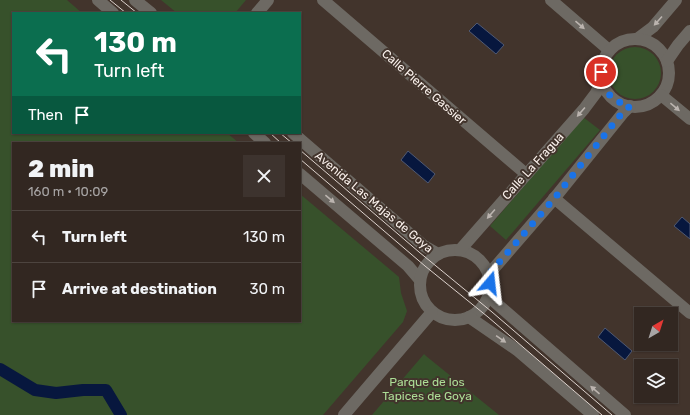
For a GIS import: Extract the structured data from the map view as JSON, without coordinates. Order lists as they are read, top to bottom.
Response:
{
  "streets": {
    "street": ["Calle Pierre Gassier", "Calle La Fragua", "Avenida Las Majas de Goya"]
  },
  "crossings": [
    ["Calle Pierre Gassier", "Calle La Fragua"],
    ["Calle La Fragua", "Avenida Las Majas de Goya"]
  ],
  "parks": ["Parque de los Tapices de Goya"],
  "north": "top right",
  "page": {
    "turn": ["130 m", "Turn left"],
    "then": "Then",
    "heading": ["2 min", "160 m · 10:09"],
    "list": [
      {
        "name": "Turn left",
        "value": "130 m"
      },
      {
        "name": "Arrive at destination",
        "value": "30 m"
      }
    ]
  }
}
